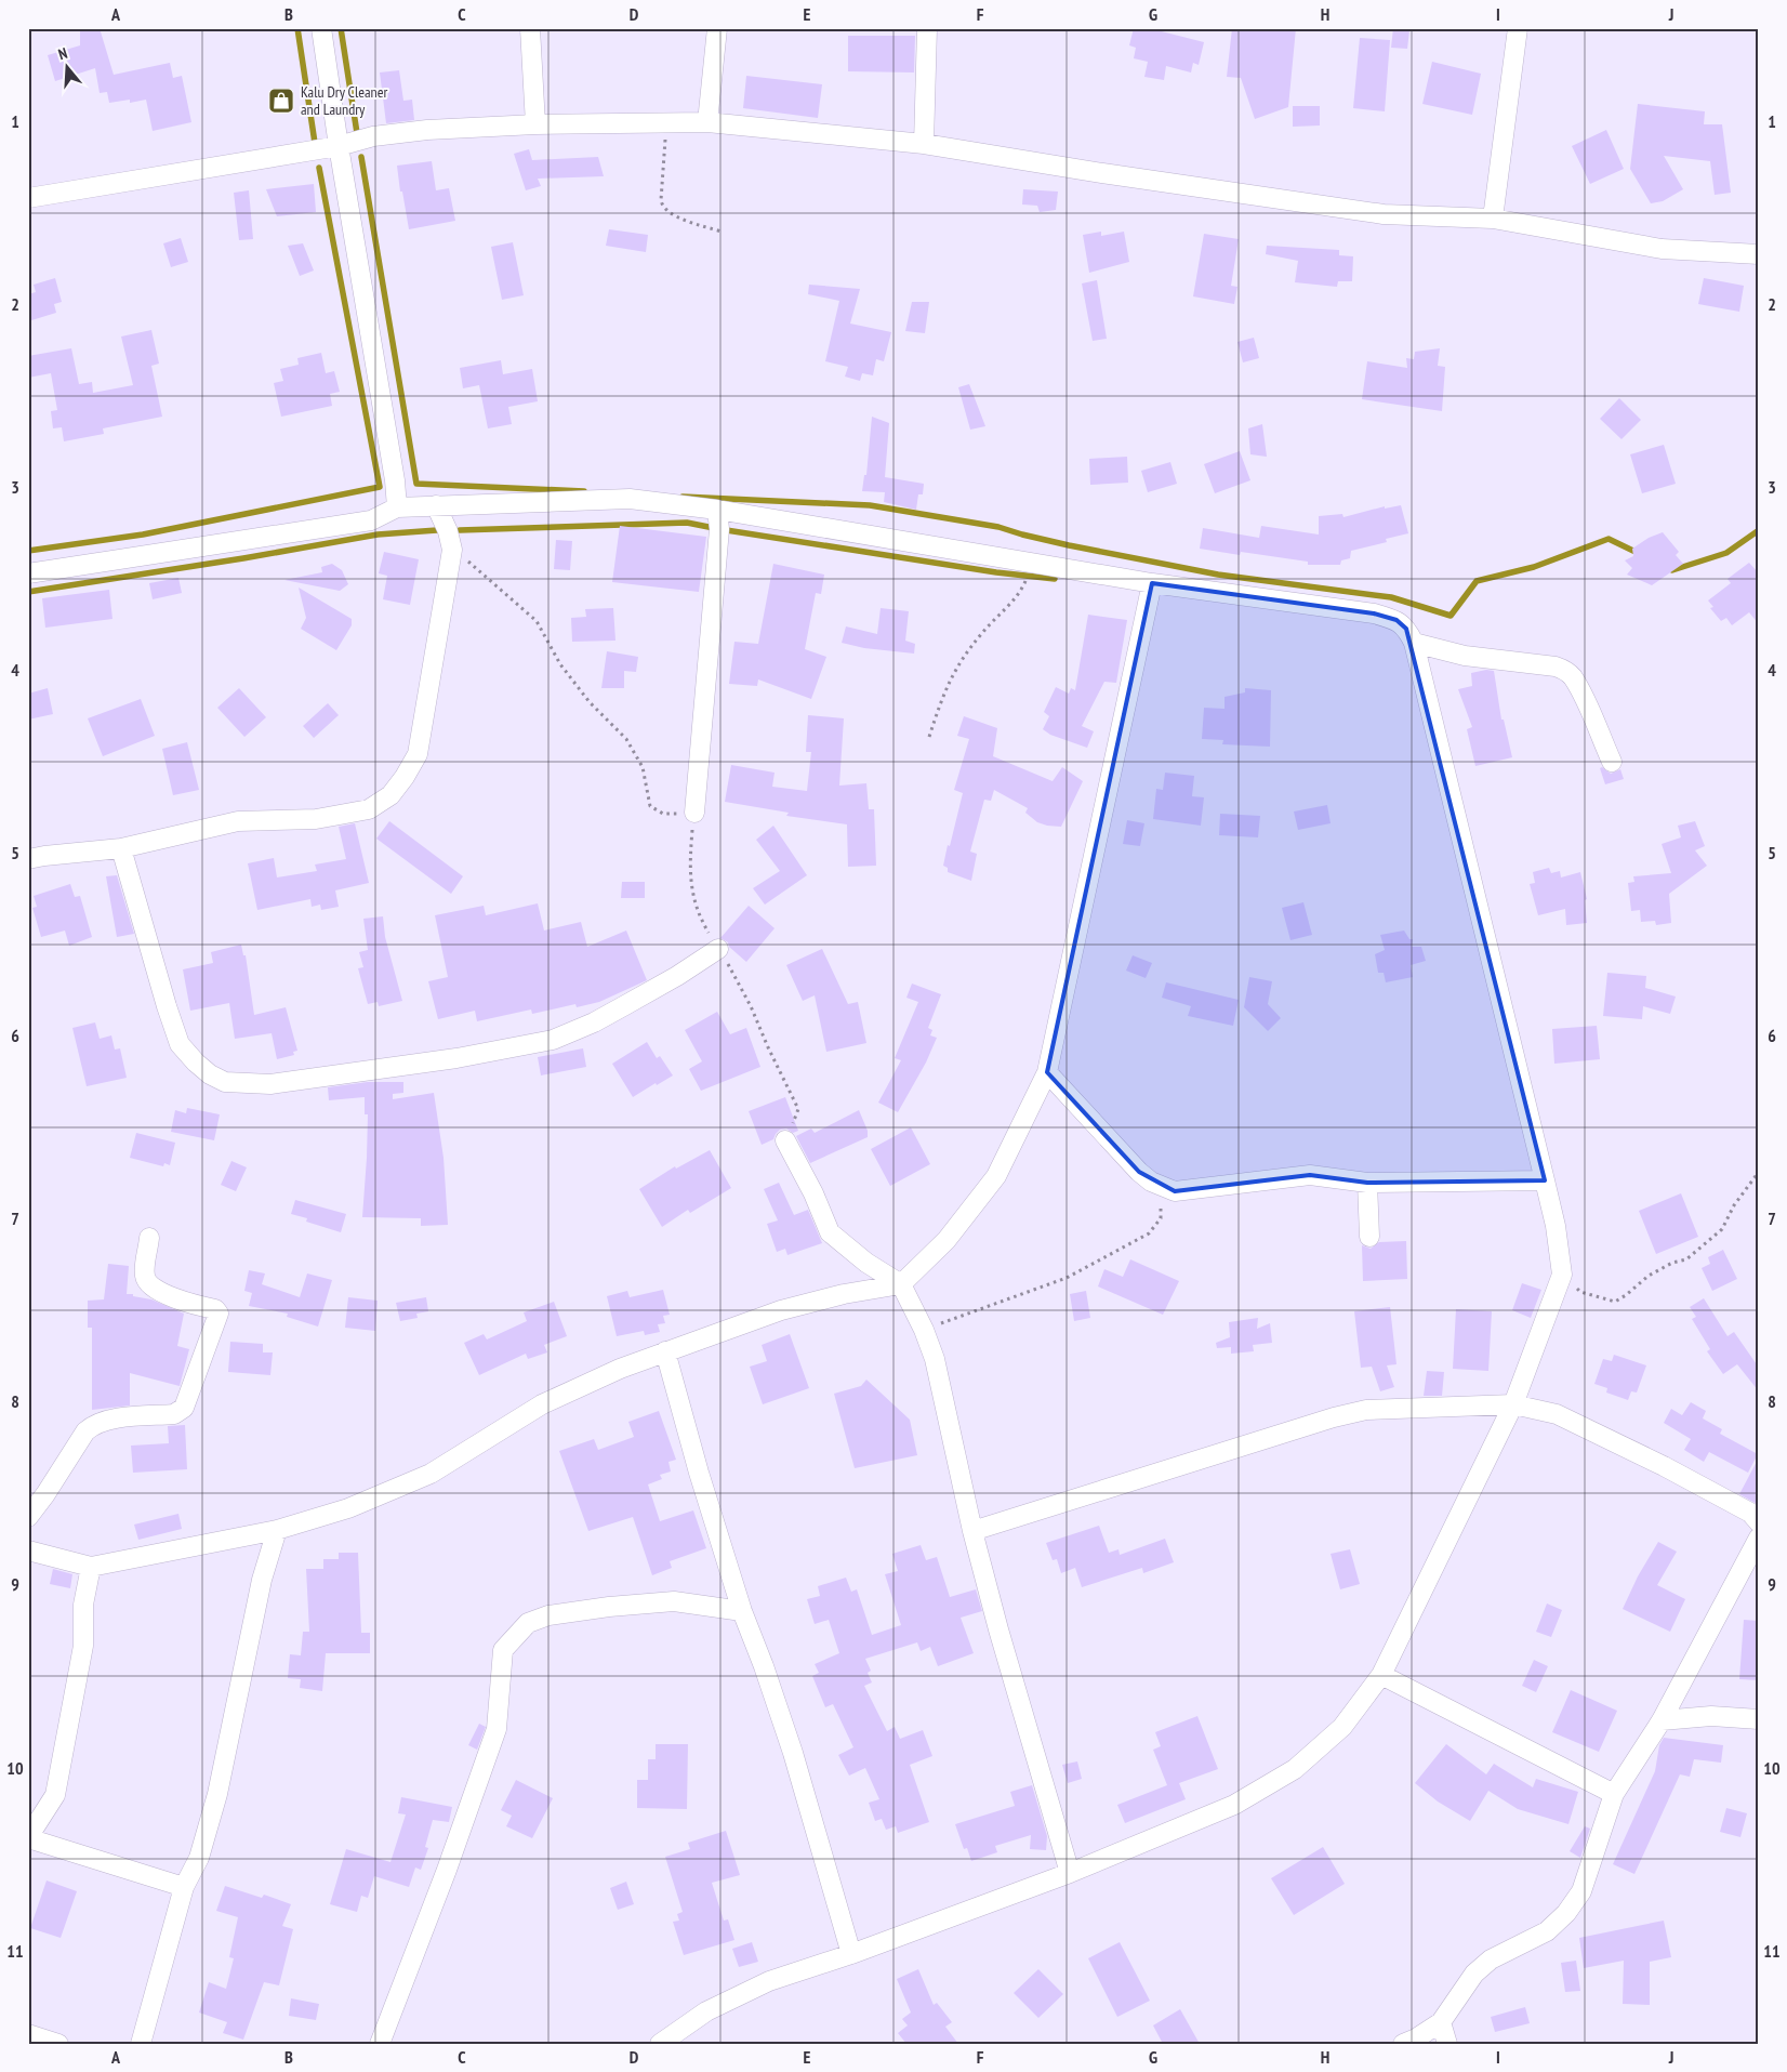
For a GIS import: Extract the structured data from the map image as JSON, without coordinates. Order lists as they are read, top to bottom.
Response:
{
  "places": {
    "shop": ["Kalu Dry Cleaner and Laundry"]
  },
  "north": "top",
  "grid": {
    "columns": [
      "A",
      "B",
      "C",
      "D",
      "E",
      "F",
      "G",
      "H",
      "I",
      "J"
    ],
    "rows": [
      "1",
      "2",
      "3",
      "4",
      "5",
      "6",
      "7",
      "8",
      "9",
      "10",
      "11"
    ]
  }
}
